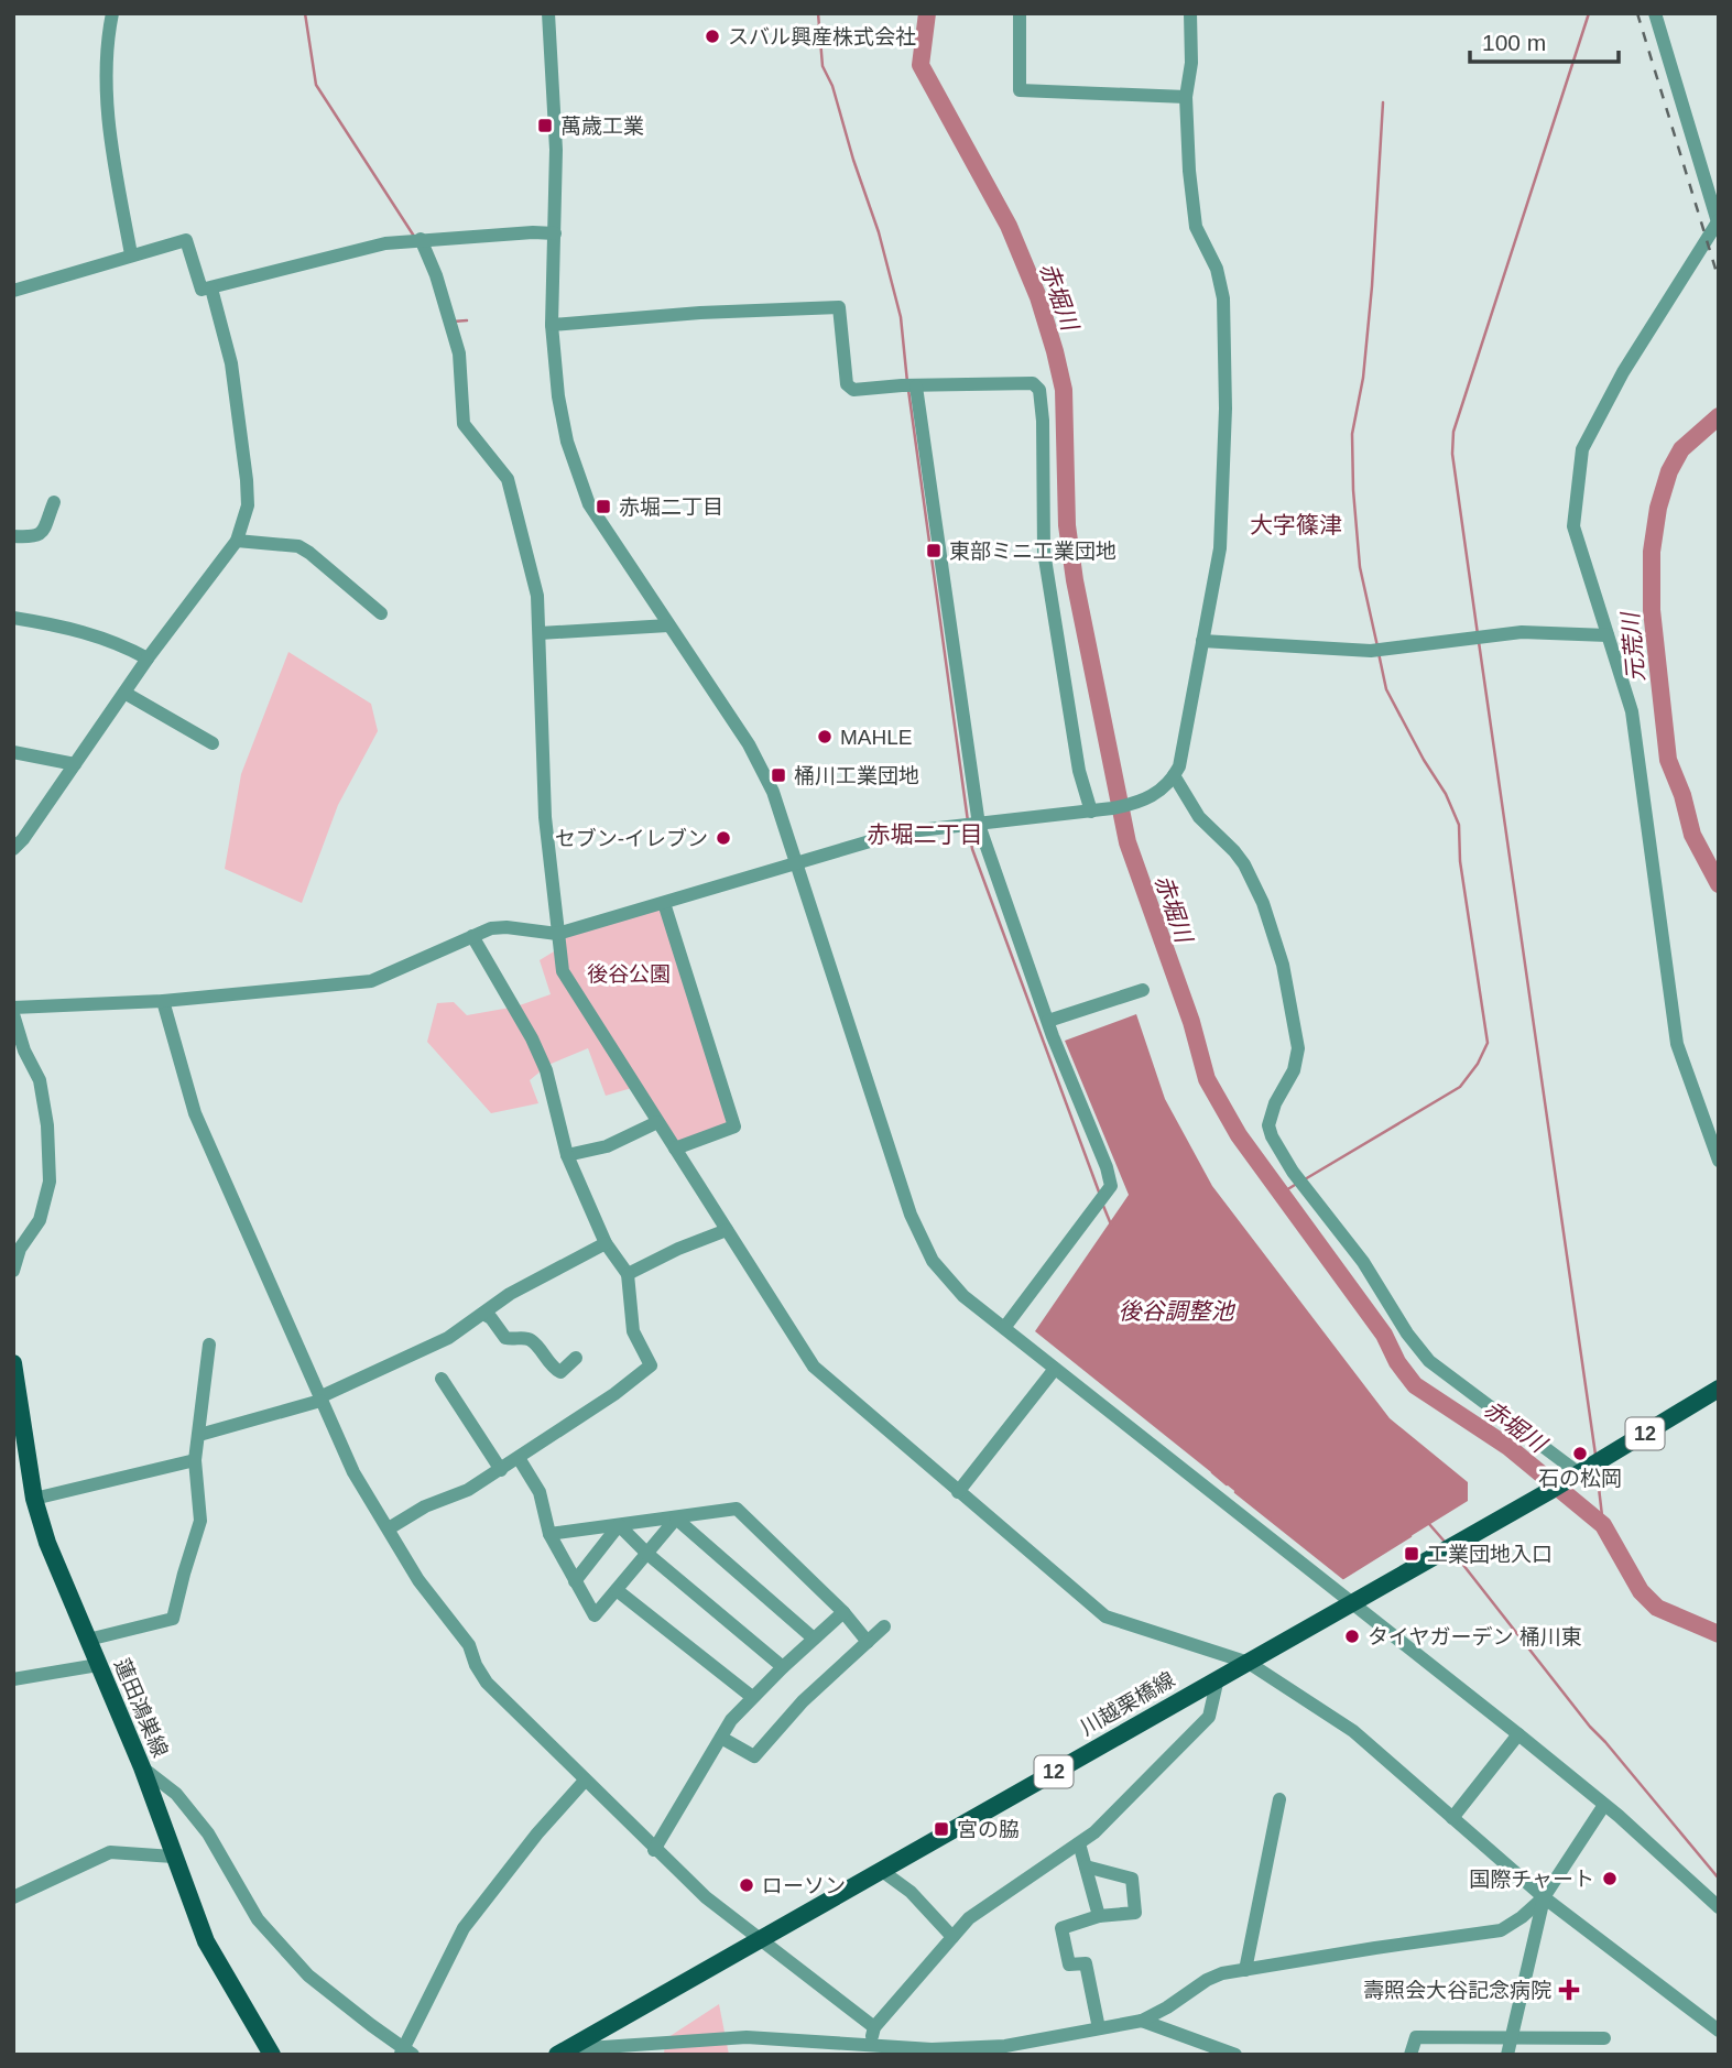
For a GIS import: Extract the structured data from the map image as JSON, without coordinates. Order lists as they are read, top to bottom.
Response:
{
  "streets": {
    "main road": ["12", "川越栗橋線", "蓮田鴻巣線"]
  },
  "districts": ["大字篠津", "赤堀二丁目"],
  "water": ["赤堀川", "元荒川", "後谷調整池"],
  "parks": ["後谷公園"],
  "places": {
    "other": [
      "スバル興産株式会社",
      "MAHLE",
      "セブン-イレブン",
      "石の松岡",
      "タイヤガーデン 桶川東",
      "国際チャート",
      "ローソン"
    ],
    "transit": [
      "萬歳工業",
      "赤堀二丁目",
      "東部ミニ工業団地",
      "桶川工業団地",
      "工業団地入口",
      "宮の脇"
    ],
    "health": ["壽照会大谷記念病院"]
  },
  "scale_bar": "100 m"
}
